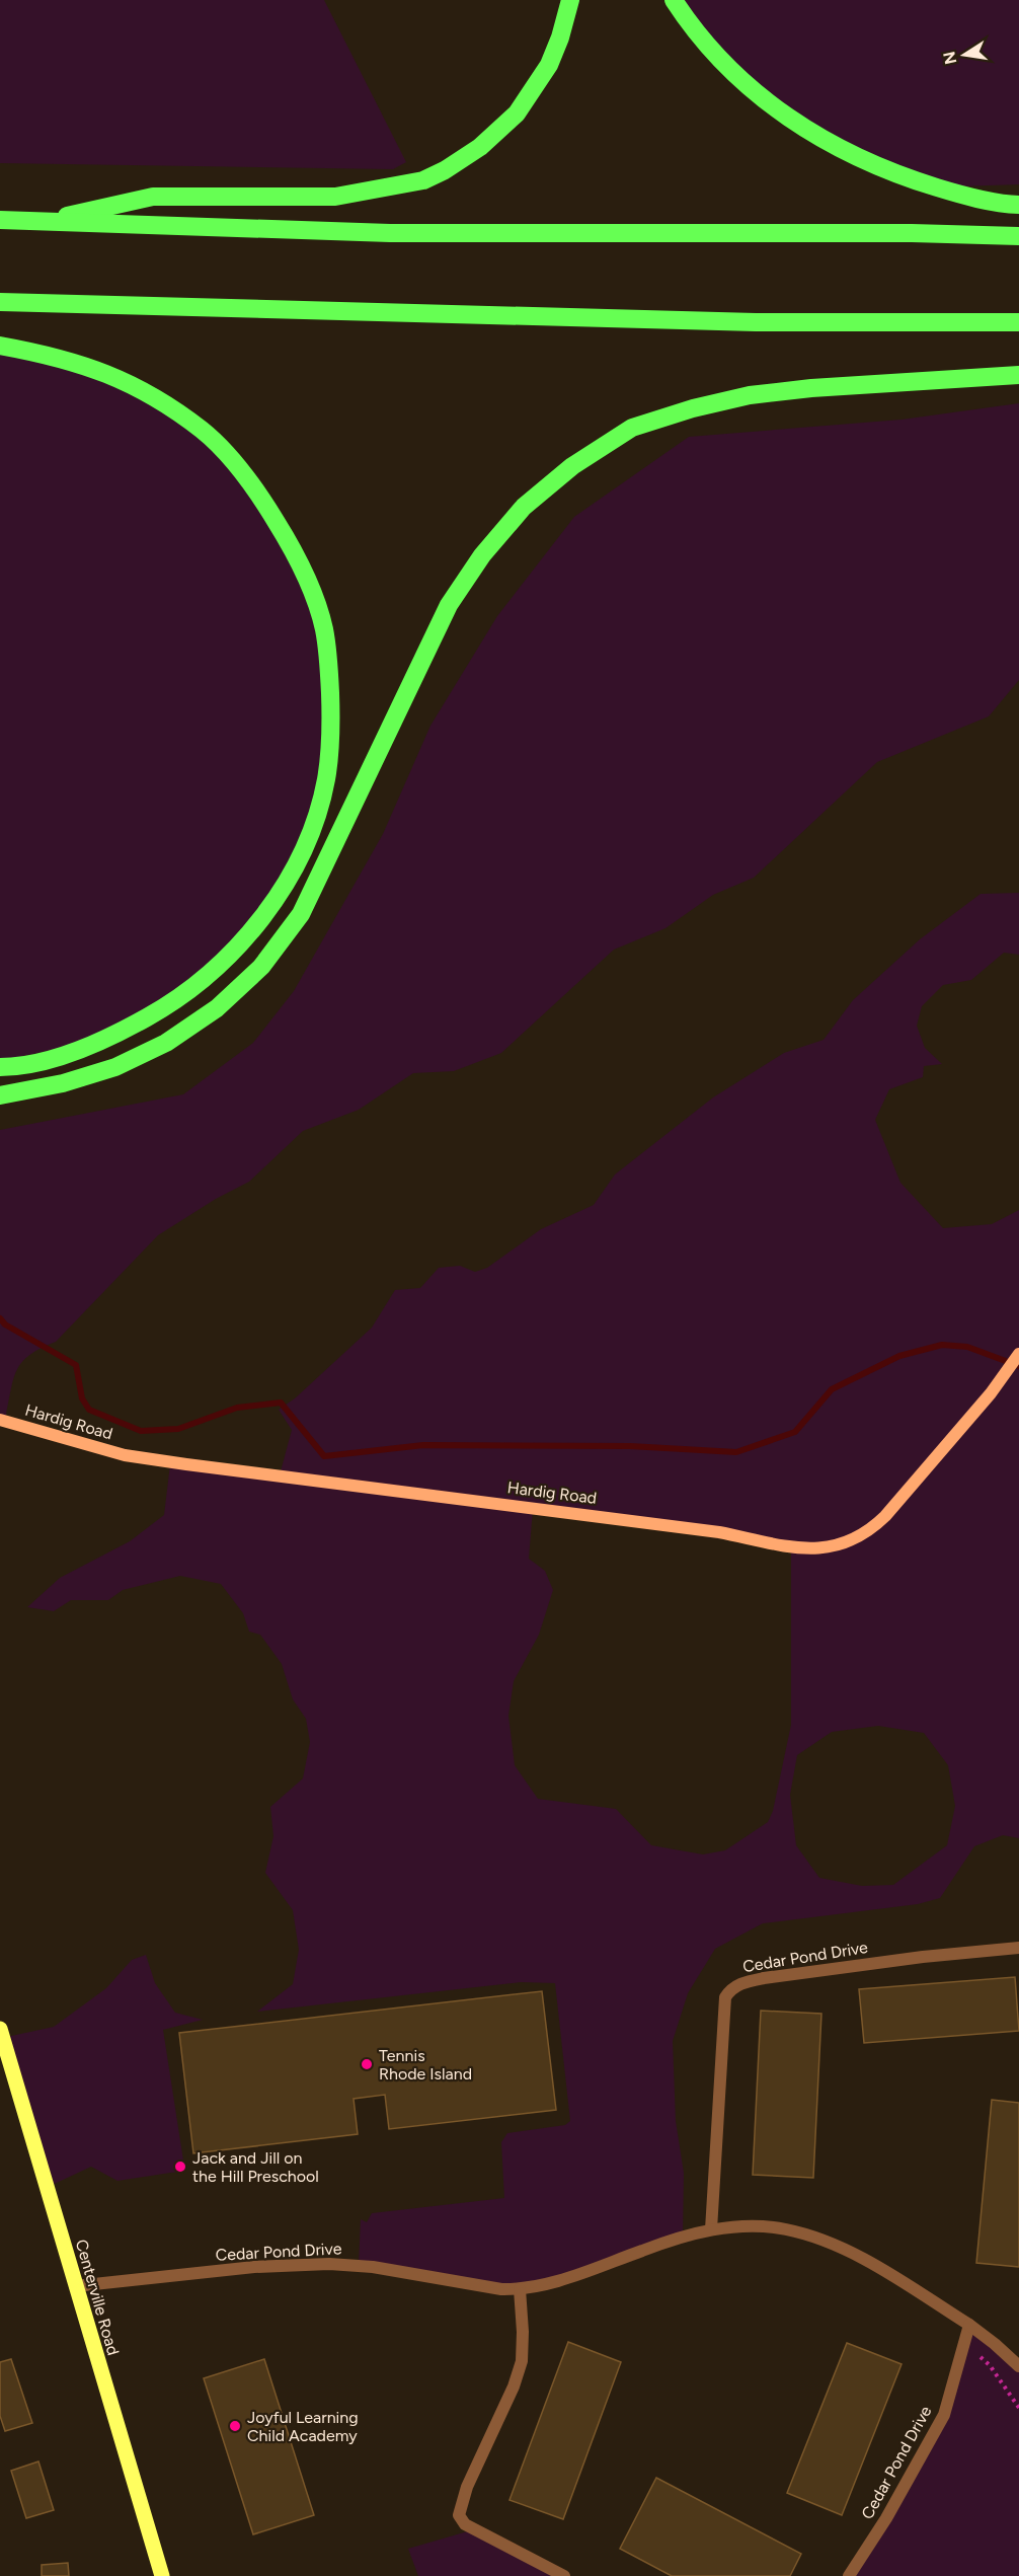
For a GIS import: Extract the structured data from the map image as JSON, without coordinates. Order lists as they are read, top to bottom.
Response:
{
  "streets": {
    "main road": ["Centerville Road"],
    "street": ["Hardig Road", "Cedar Pond Drive"]
  },
  "crossings": [
    ["Cedar Pond Drive", "Centerville Road"]
  ],
  "places": ["Tennis Rhode Island", "Jack and Jill on the Hill Preschool", "Joyful Learning Child Academy"],
  "north": "left"
}
